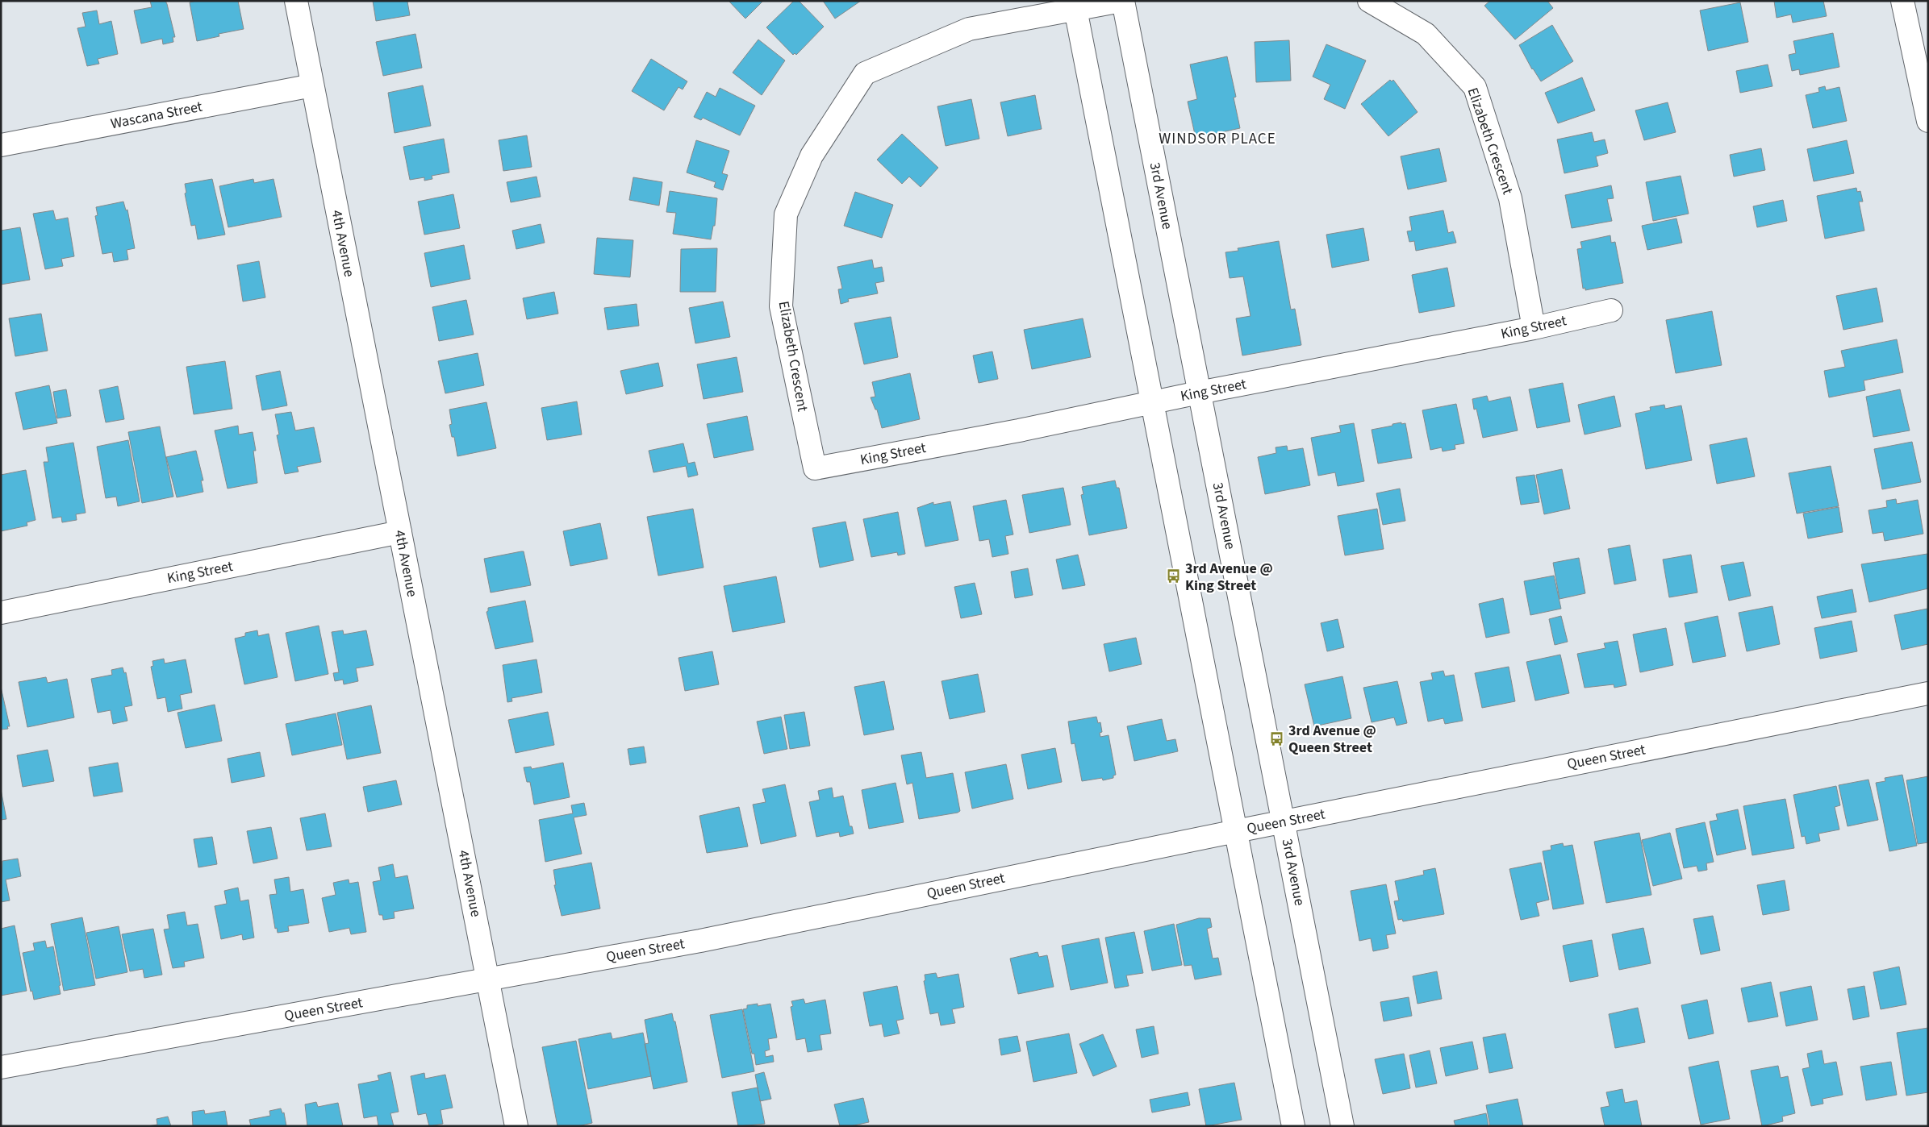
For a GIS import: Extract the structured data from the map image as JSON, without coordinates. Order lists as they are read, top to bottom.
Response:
{
  "streets": {
    "street": [
      "Wascana Street",
      "Elizabeth Crescent",
      "3rd Avenue",
      "4th Avenue",
      "King Street",
      "Queen Street"
    ]
  },
  "crossings": [
    ["Wascana Street", "4th Avenue"],
    ["Elizabeth Crescent", "3rd Avenue"],
    ["Elizabeth Crescent", "King Street"],
    ["3rd Avenue", "King Street"],
    ["3rd Avenue", "Queen Street"],
    ["4th Avenue", "King Street"],
    ["4th Avenue", "Queen Street"]
  ],
  "districts": ["WINDSOR PLACE"],
  "places": {
    "bus stop": ["3rd Avenue @ King Street", "3rd Avenue @ Queen Street"]
  }
}
